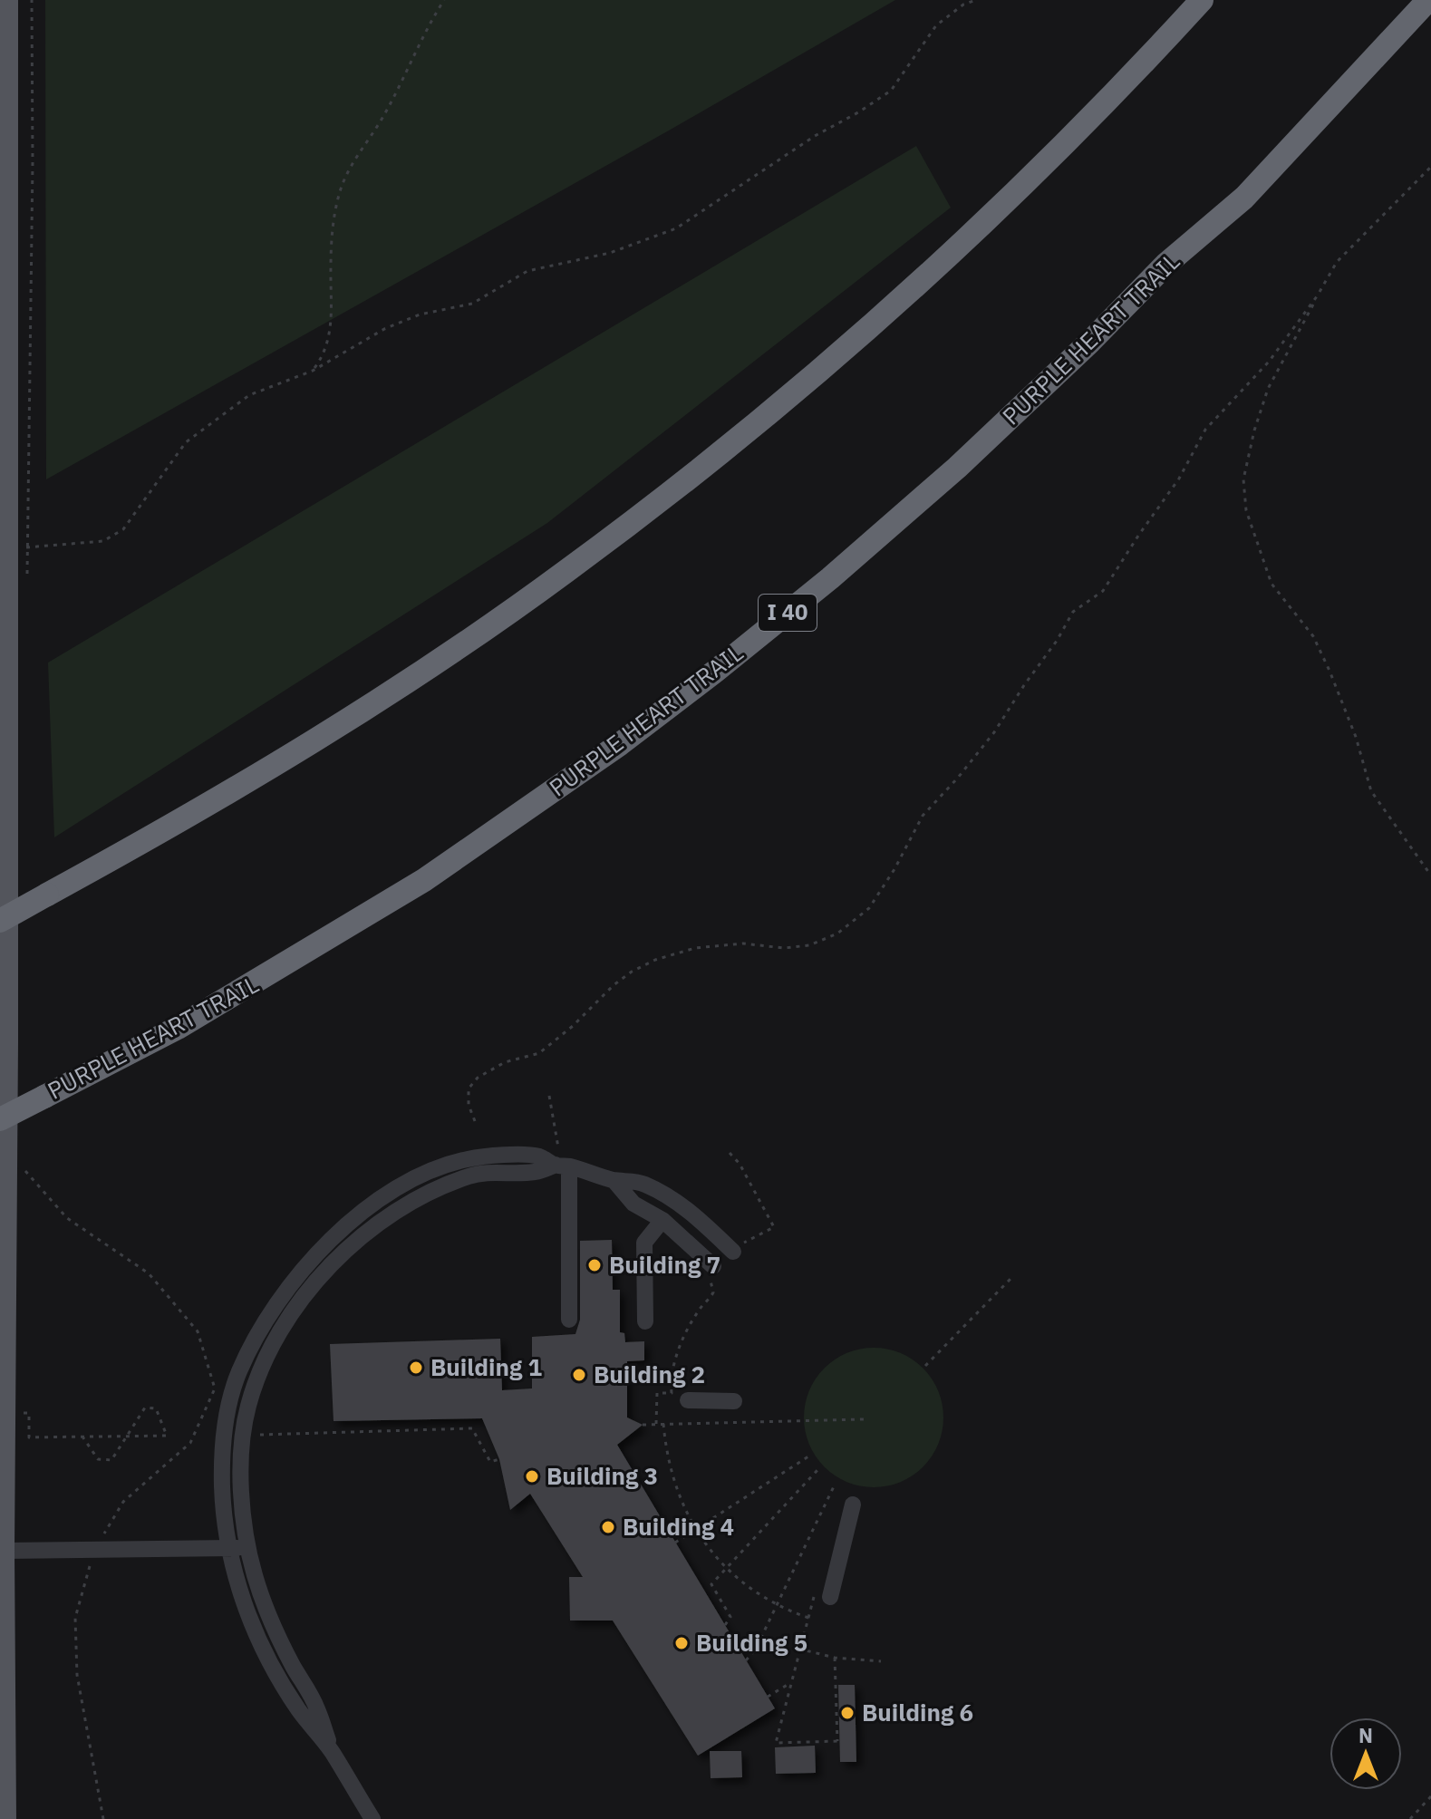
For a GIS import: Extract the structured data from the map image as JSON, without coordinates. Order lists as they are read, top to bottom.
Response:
{
  "streets": {
    "highway": ["PURPLE HEART TRAIL", "I 40"]
  },
  "places": [
    "Building 7",
    "Building 1",
    "Building 2",
    "Building 3",
    "Building 4",
    "Building 5",
    "Building 6"
  ],
  "north": "top"
}
